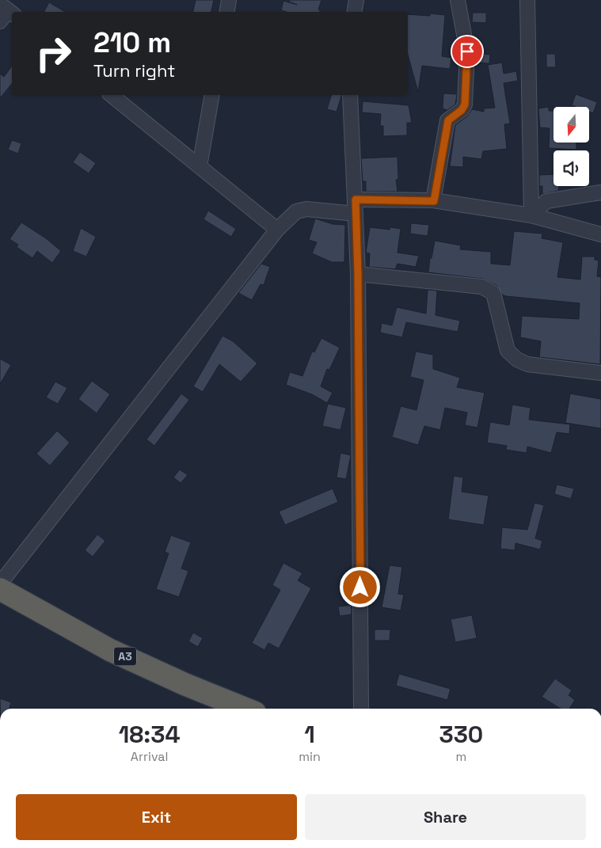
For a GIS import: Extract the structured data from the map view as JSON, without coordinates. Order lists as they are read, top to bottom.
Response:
{
  "streets": {
    "highway": ["A3"]
  },
  "north": "bottom",
  "page": {
    "turn": ["210 m", "Turn right"],
    "eta": [
      "18:34",
      "Arrival",
      "1",
      "min",
      "330",
      "m"
    ],
    "buttons": ["Exit", "Share"]
  }
}
